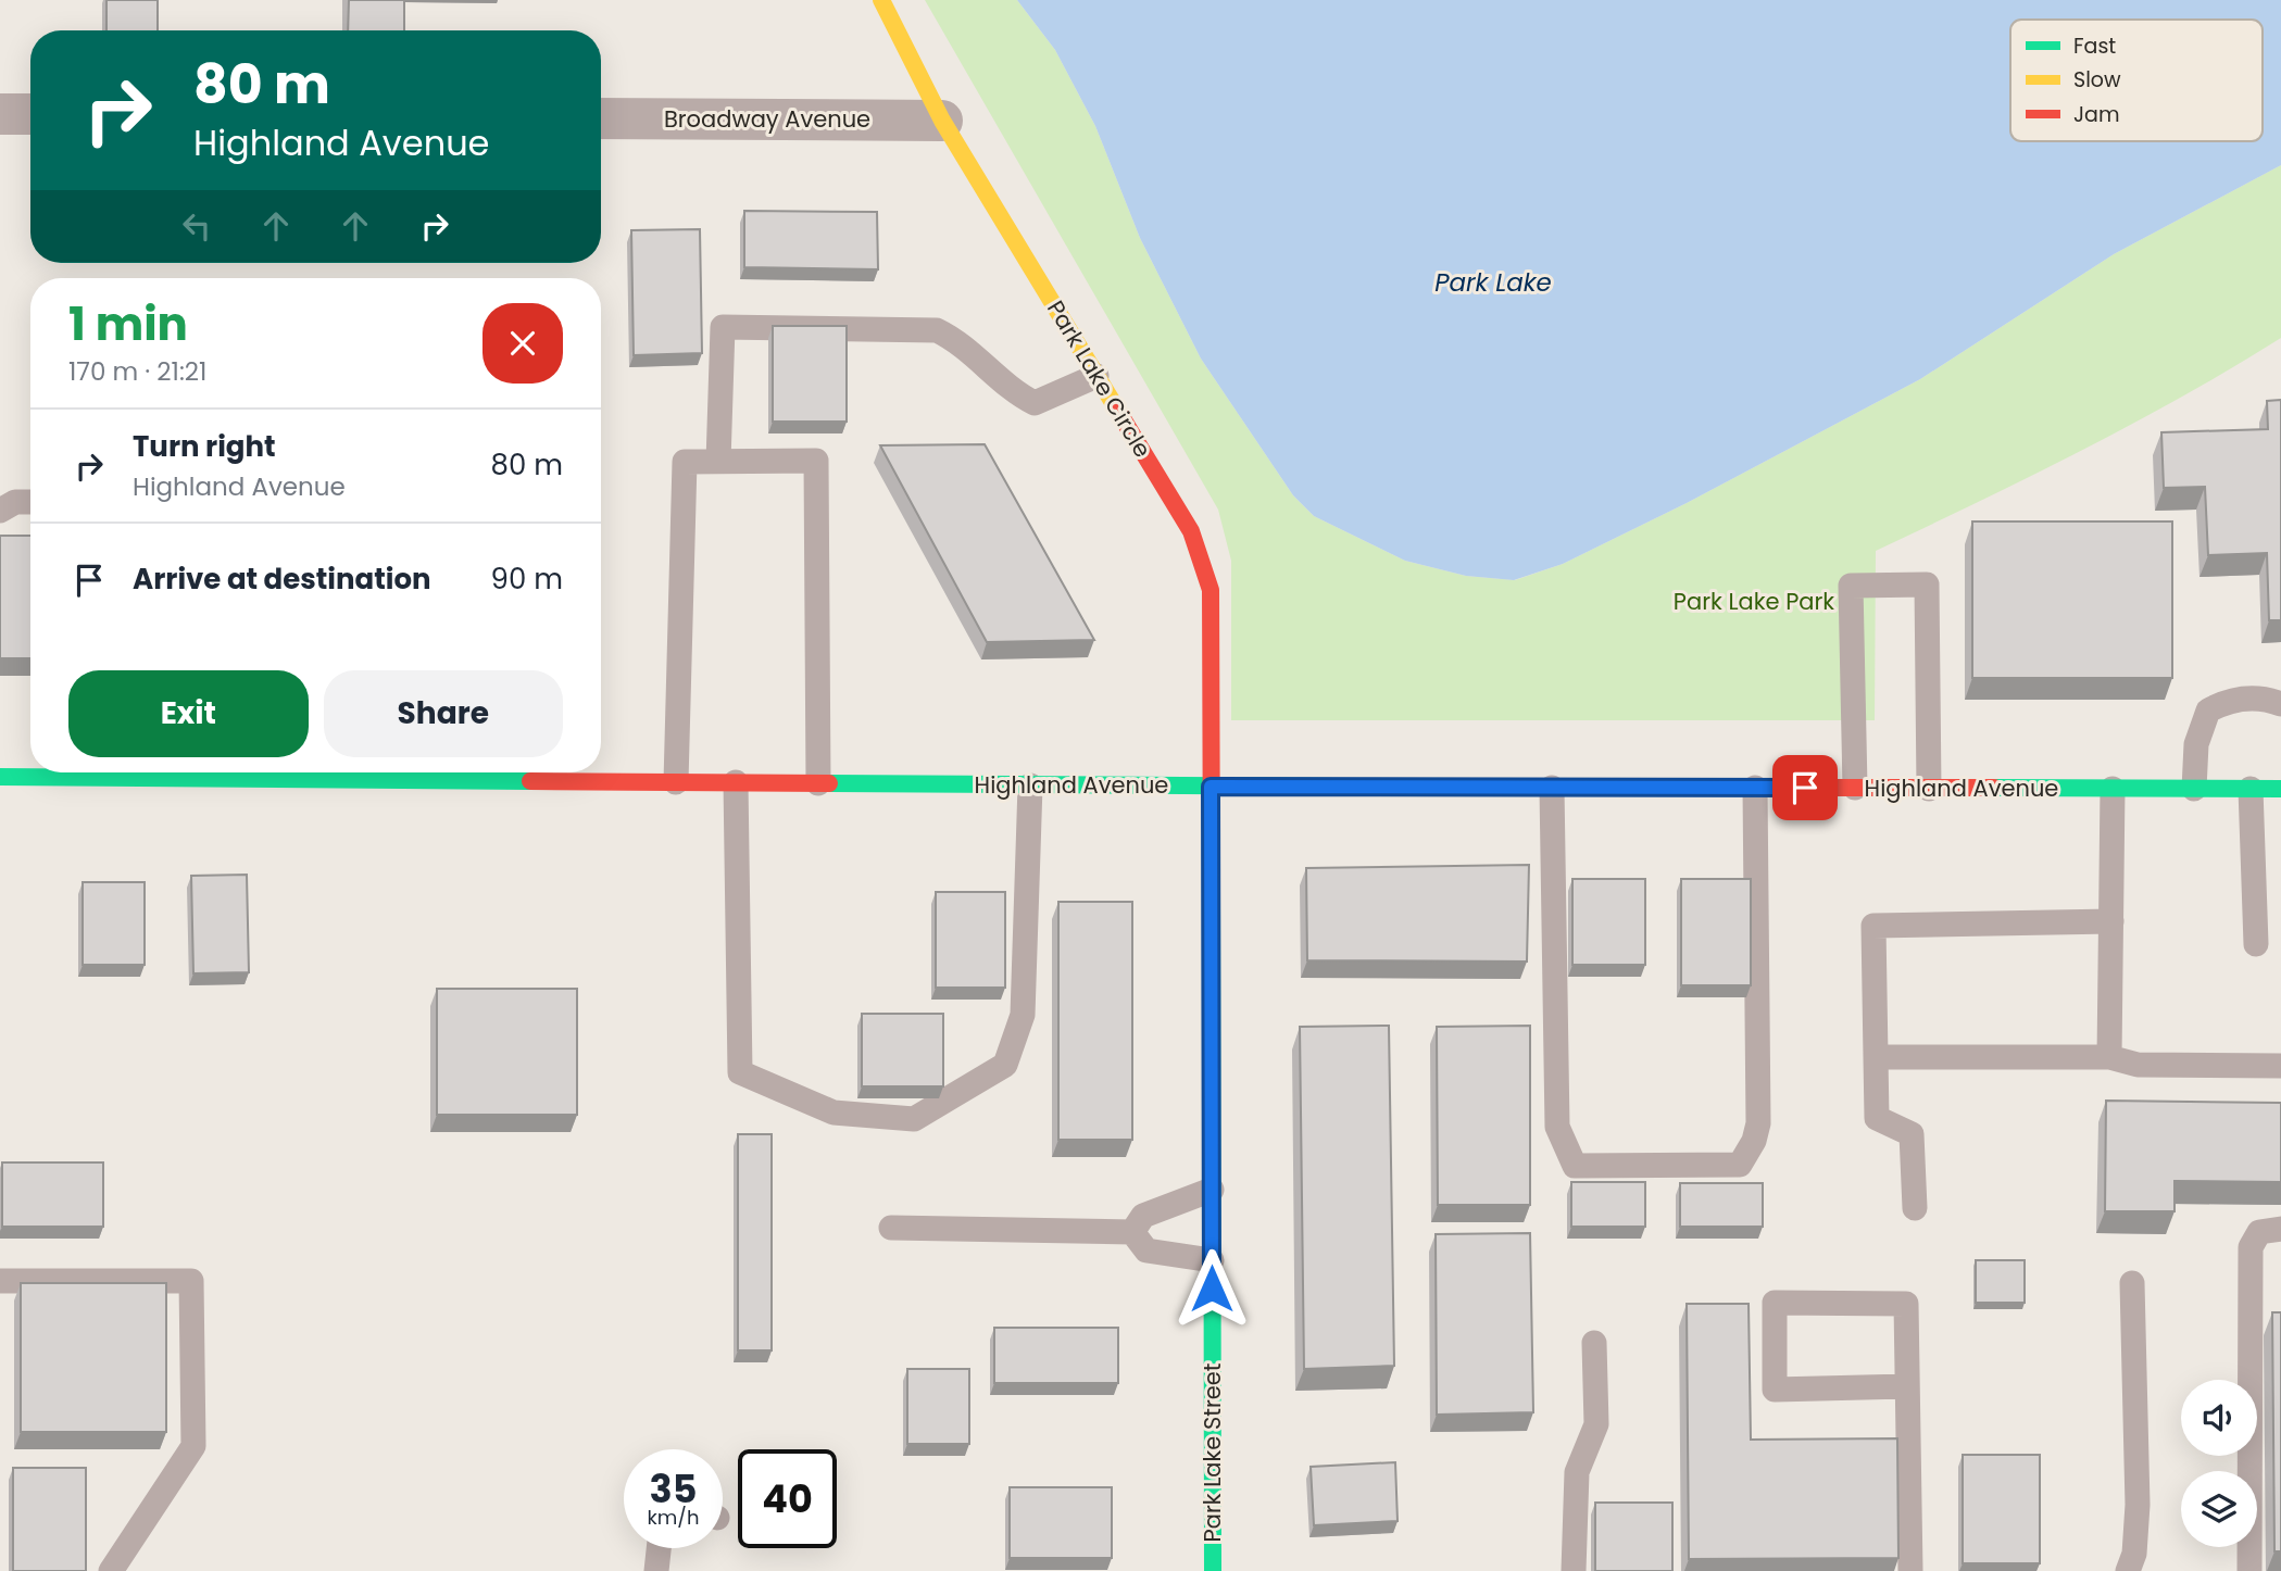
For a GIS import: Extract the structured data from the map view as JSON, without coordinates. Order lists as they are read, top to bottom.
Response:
{
  "streets": {
    "street": [
      "Broadway Avenue",
      "Park Lake Circle",
      "Highland Avenue",
      "Park Lake Street"
    ]
  },
  "crossings": [
    ["Broadway Avenue", "Park Lake Circle"],
    ["Park Lake Circle", "Highland Avenue"],
    ["Park Lake Circle", "Park Lake Street"],
    ["Highland Avenue", "Park Lake Street"]
  ],
  "water": ["Park Lake"],
  "parks": ["Park Lake Park"],
  "legend": ["Fast", "Slow", "Jam"],
  "page": {
    "turn": ["80 m", "Highland Avenue"],
    "heading": ["1 min", "170 m · 21:21"],
    "list": [
      {
        "name": "Turn right",
        "note": "Highland Avenue",
        "value": "80 m"
      },
      {
        "name": "Arrive at destination",
        "value": "90 m"
      }
    ],
    "buttons": ["Exit", "Share"],
    "speed": "35 km/h",
    "limit": "40"
  }
}
